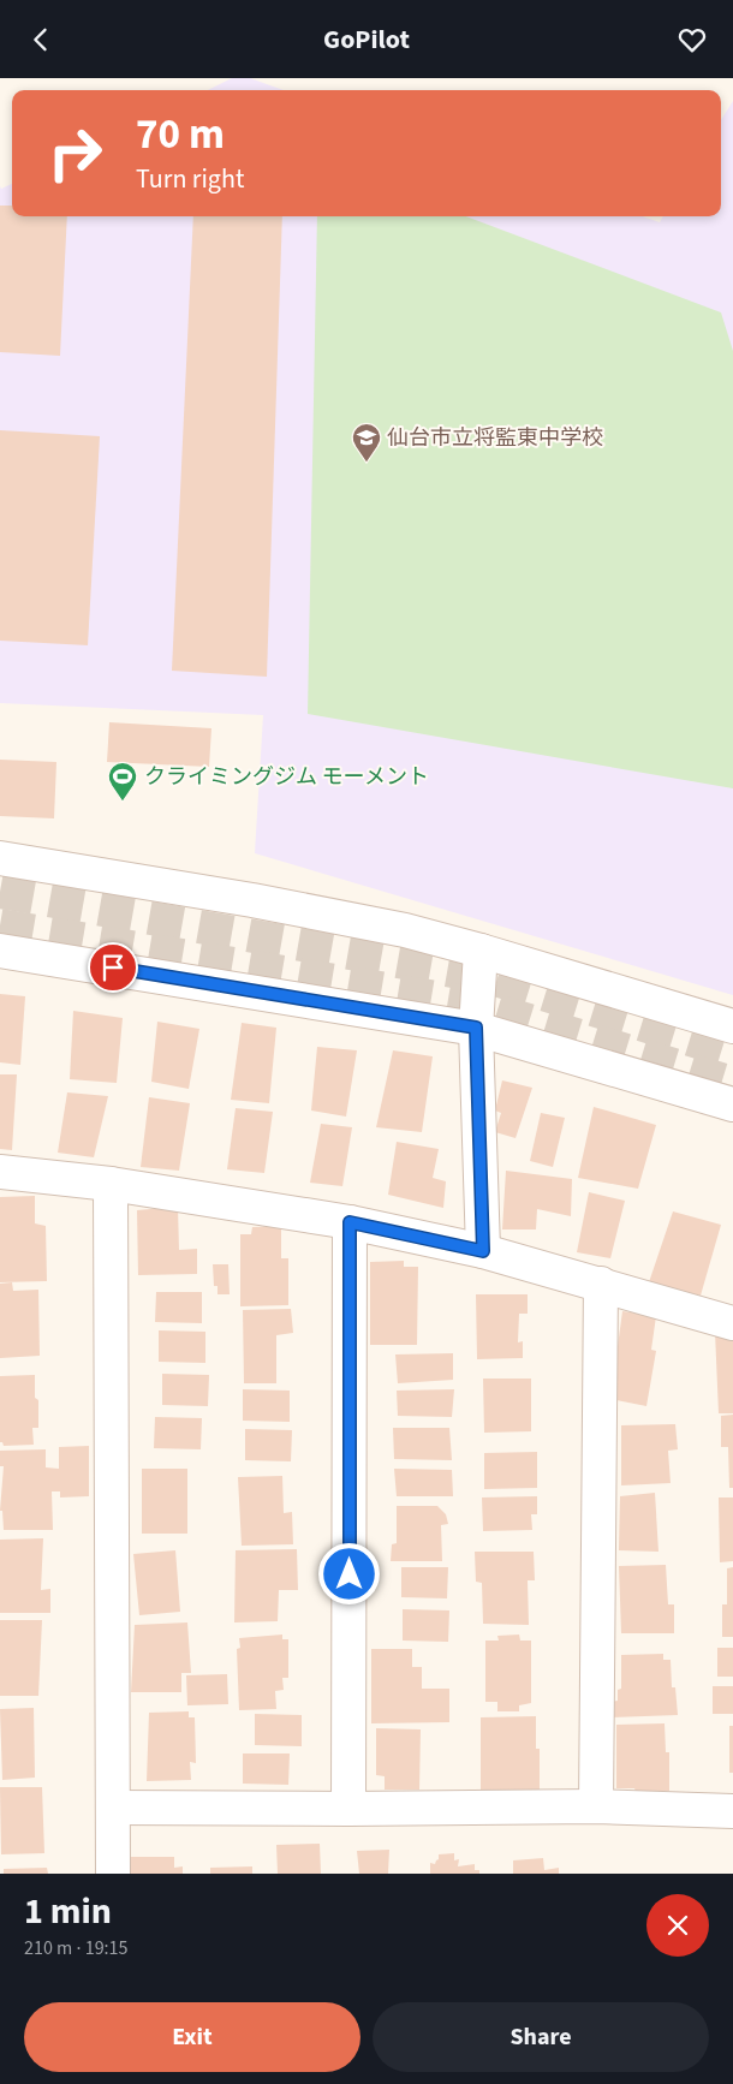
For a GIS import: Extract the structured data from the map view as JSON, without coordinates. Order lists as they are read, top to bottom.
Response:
{
  "places": {
    "school or university": ["仙台市立将監東中学校"],
    "sports": ["クライミングジム モーメント"]
  },
  "page": {
    "header": "GoPilot",
    "turn": ["70 m", "Turn right"],
    "heading": ["1 min", "210 m · 19:15"],
    "buttons": ["Exit", "Share"]
  }
}
